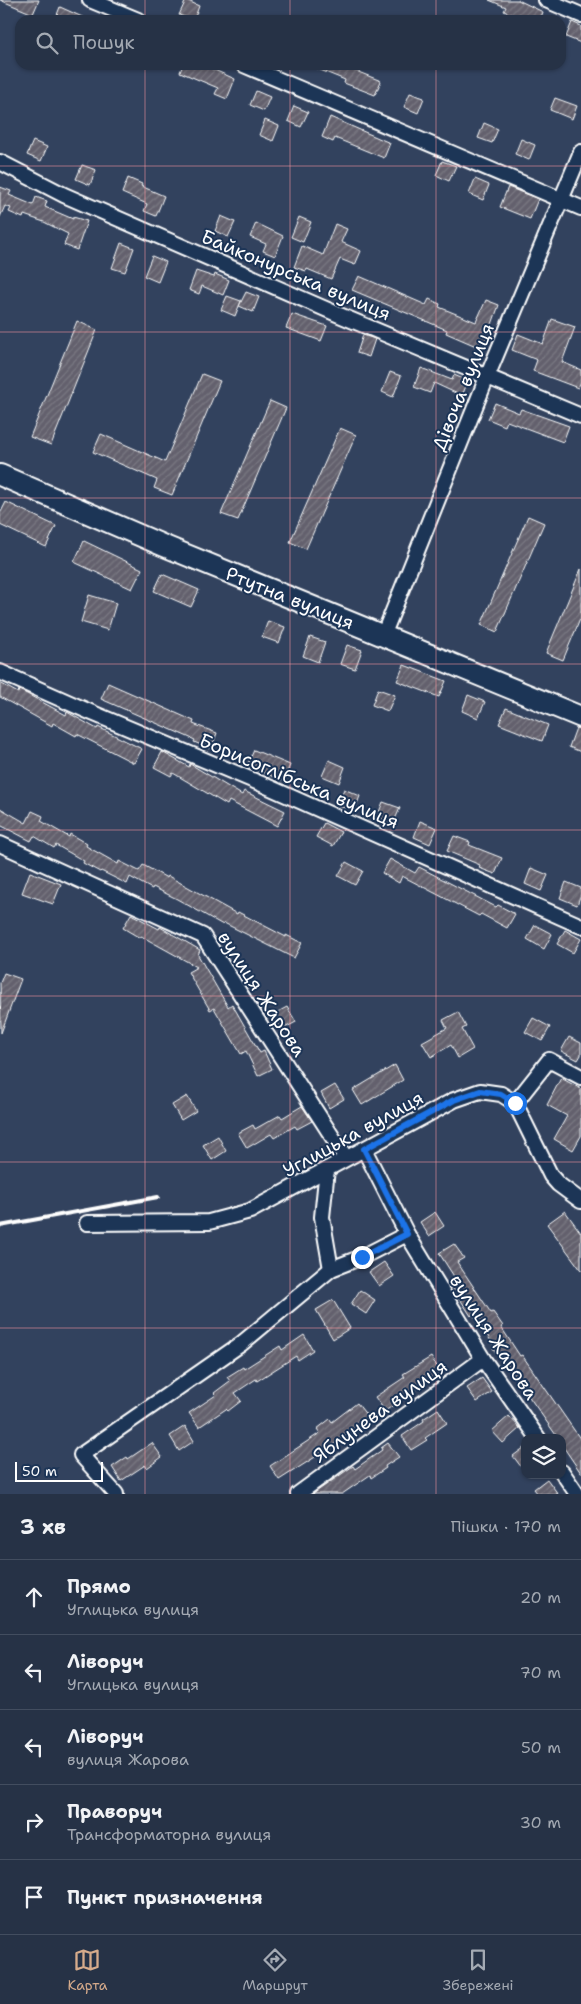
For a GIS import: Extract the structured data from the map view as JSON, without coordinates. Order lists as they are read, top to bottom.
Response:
{
  "streets": {
    "main road": ["Ртутна вулиця"],
    "street": [
      "Байконурська вулиця",
      "Дівоча вулиця",
      "Борисоглібська вулиця",
      "вулиця Жарова",
      "Углицька вулиця",
      "Яблунева вулиця"
    ]
  },
  "crossings": [
    ["Байконурська вулиця", "Дівоча вулиця"],
    ["Дівоча вулиця", "Ртутна вулиця"],
    ["вулиця Жарова", "Углицька вулиця"],
    ["вулиця Жарова", "Яблунева вулиця"]
  ],
  "scale_bar": "50 m",
  "page": {
    "search": "Пошук",
    "scale": "50 m",
    "heading": ["3 хв", "Пішки · 170 m"],
    "list": [
      ["Прямо", "Углицька вулиця", "20 m"],
      ["Ліворуч", "Углицька вулиця", "70 m"],
      ["Ліворуч", "вулиця Жарова", "50 m"],
      ["Праворуч", "Трансформаторна вулиця", "30 m"],
      "Пункт призначення"
    ],
    "nav": ["Карта", "Маршрут", "Збережені"]
  }
}
